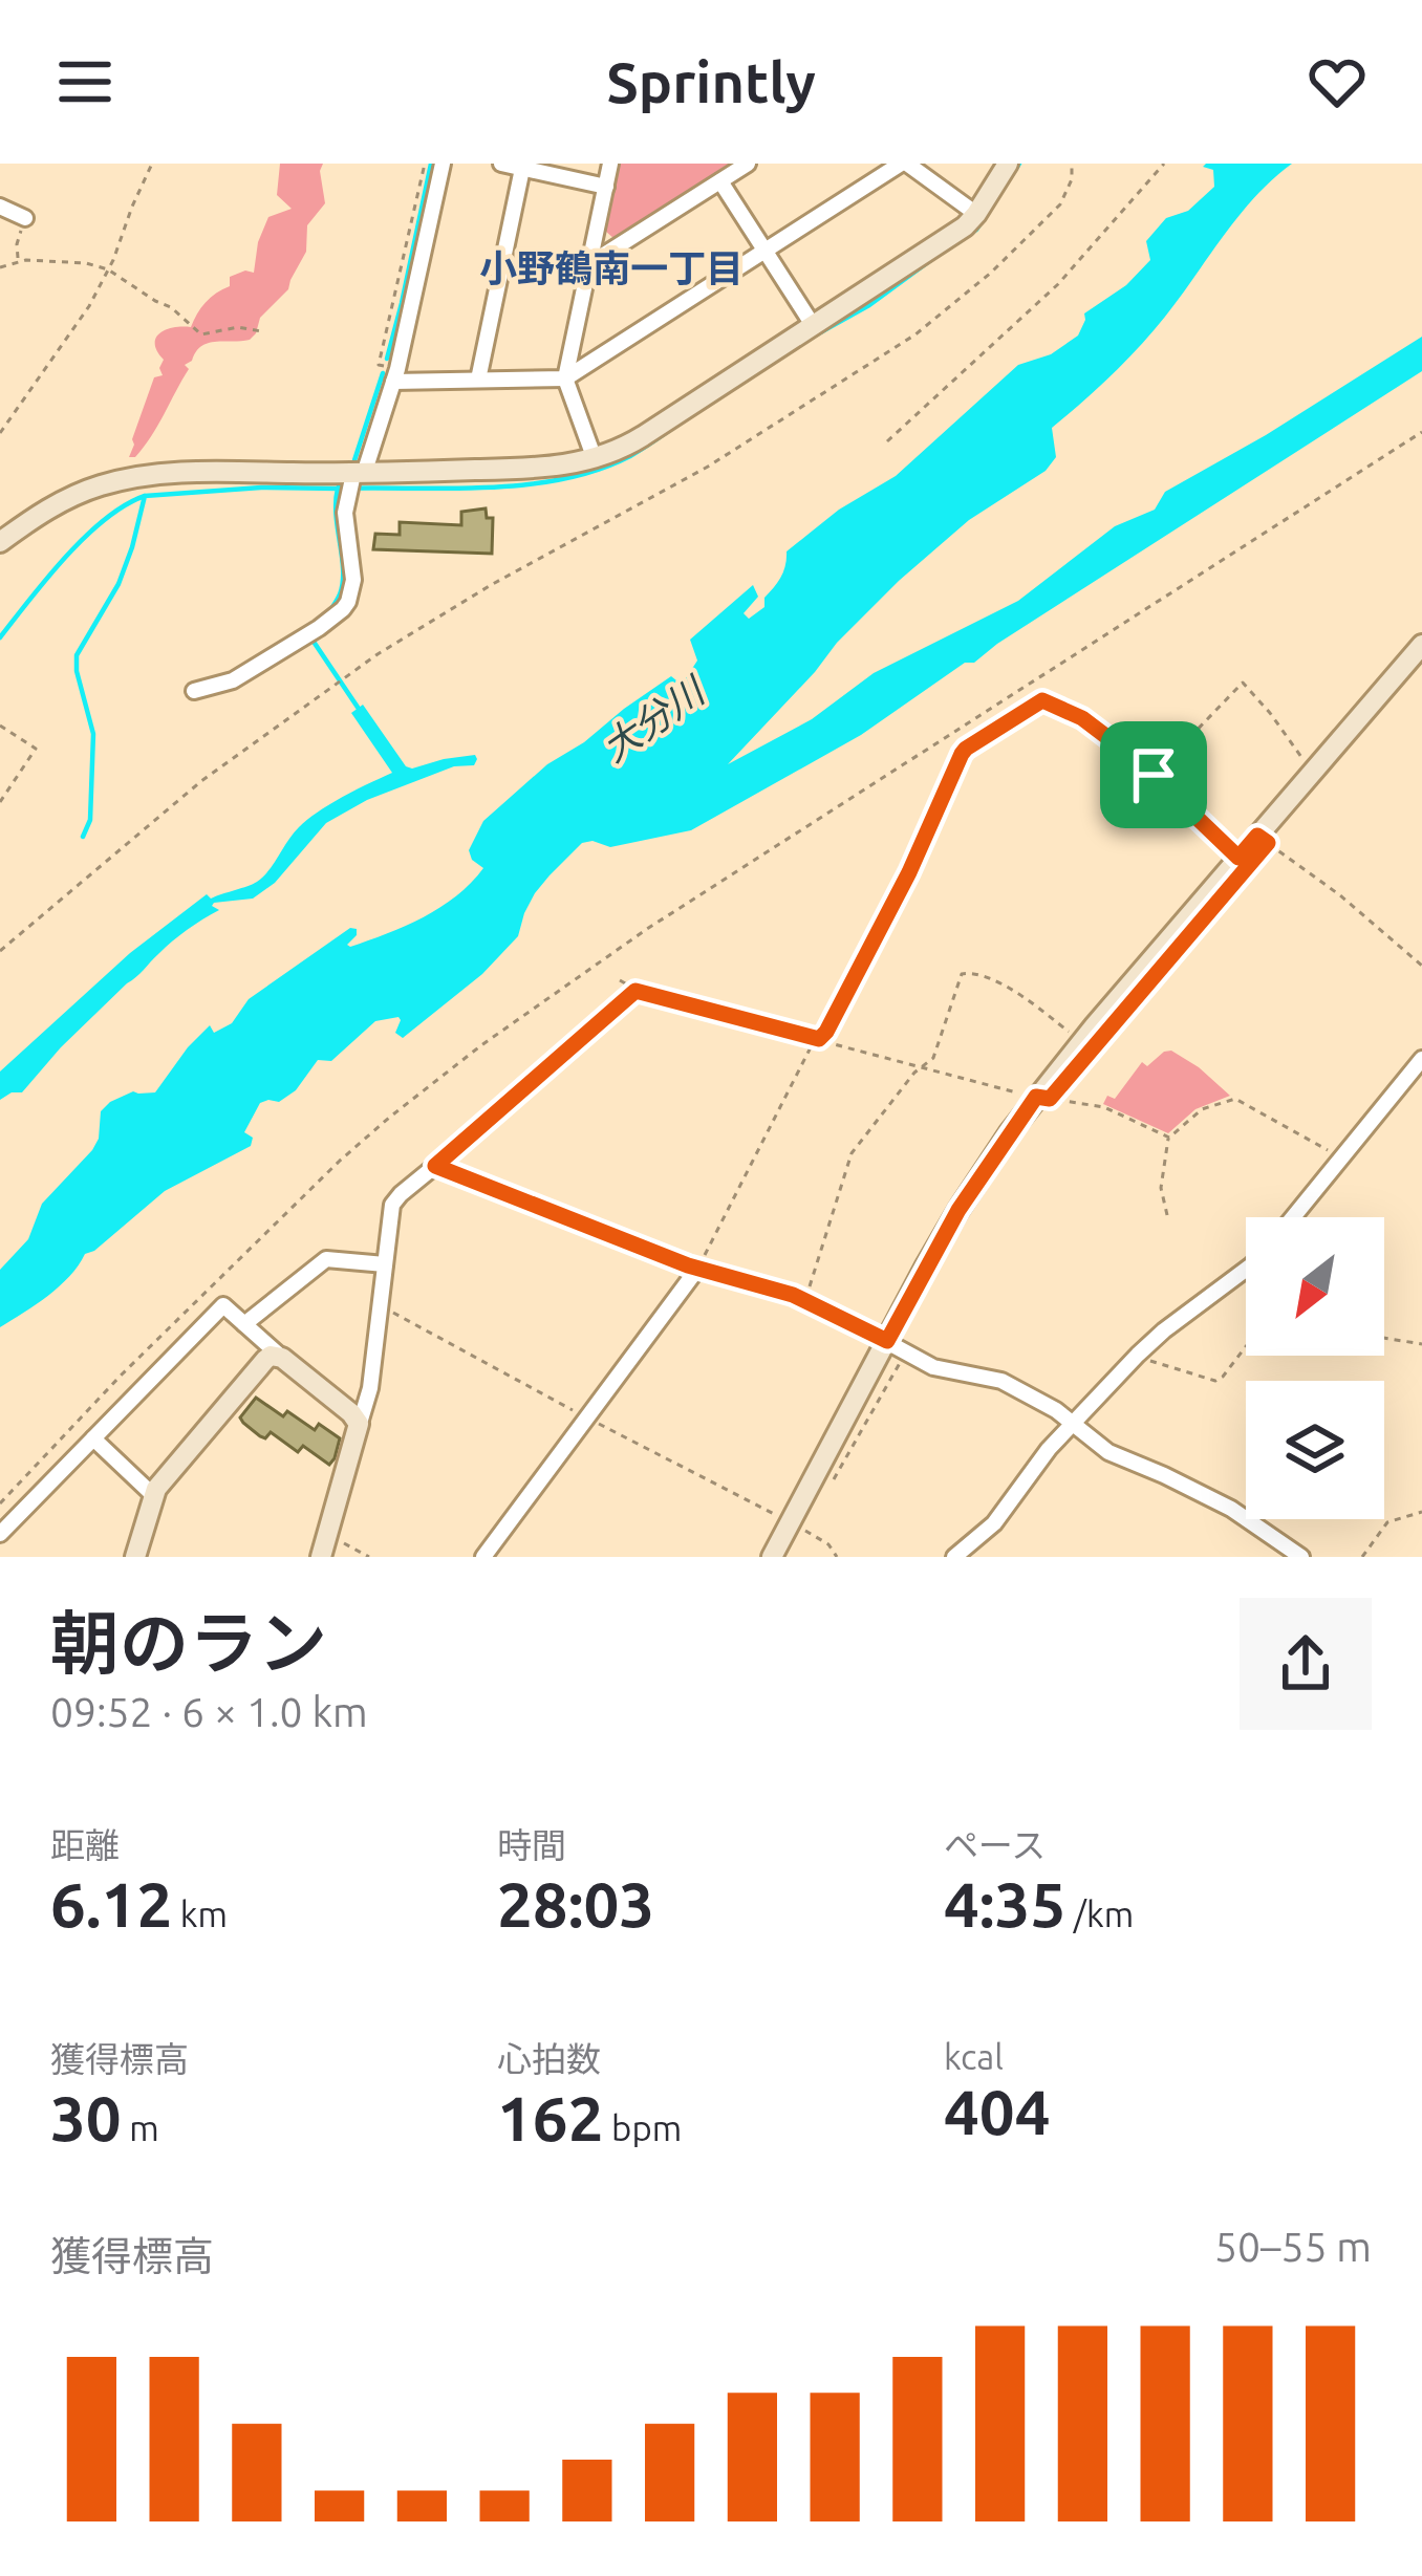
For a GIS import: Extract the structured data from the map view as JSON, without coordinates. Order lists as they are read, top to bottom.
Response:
{
  "districts": ["小野鶴南一丁目"],
  "water": ["大分川"],
  "north": "bottom left",
  "page": {
    "header": "Sprintly",
    "heading": ["朝のラン", "09:52 · 6 × 1.0 km"],
    "stats": [
      ["距離", "6.12 km"],
      ["時間", "28:03"],
      ["ペース", "4:35 /km"],
      ["獲得標高", "30 m"],
      ["心拍数", "162 bpm"],
      ["kcal", "404"]
    ],
    "chart": ["獲得標高", "50–55 m"]
  }
}
